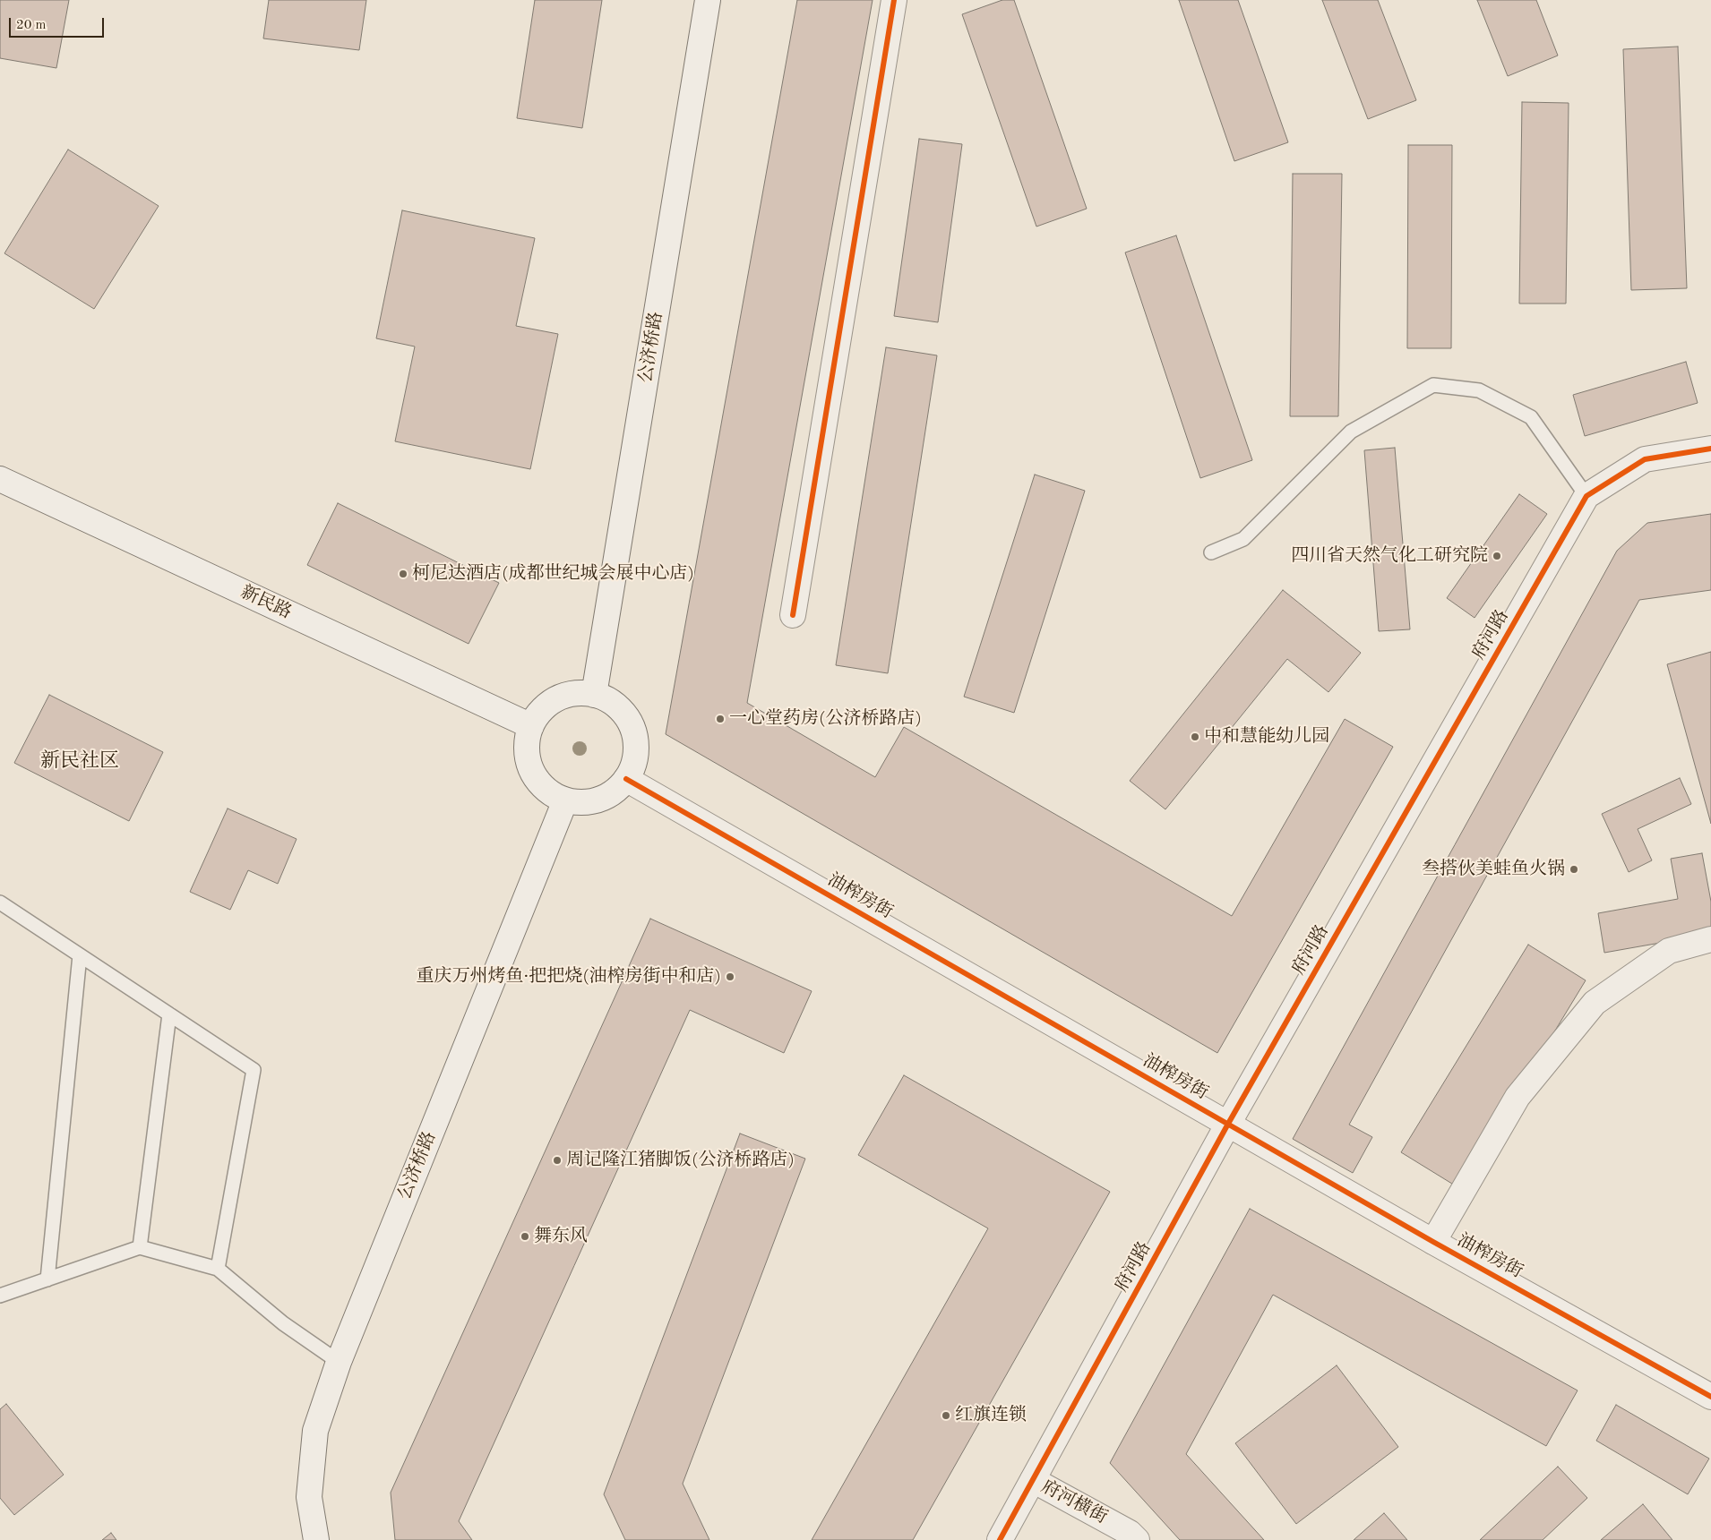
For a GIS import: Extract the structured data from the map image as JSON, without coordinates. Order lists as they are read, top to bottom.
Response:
{
  "streets": {
    "street": [
      "公济桥路",
      "新民路",
      "府河路",
      "油榨房街",
      "府河横街"
    ]
  },
  "crossings": [
    ["公济桥路", "新民路"],
    ["公济桥路", "油榨房街"],
    ["新民路", "油榨房街"],
    ["府河路", "油榨房街"],
    ["府河路", "府河横街"]
  ],
  "districts": ["新民社区"],
  "places": [
    "四川省天然气化工研究院",
    "柯尼达酒店(成都世纪城会展中心店)",
    "一心堂药房(公济桥路店)",
    "中和慧能幼儿园",
    "叁搭伙美蛙鱼火锅",
    "重庆万州烤鱼·把把烧(油榨房街中和店)",
    "周记隆江猪脚饭(公济桥路店)",
    "舞东风",
    "红旗连锁"
  ],
  "scale_bar": "20 m"
}
